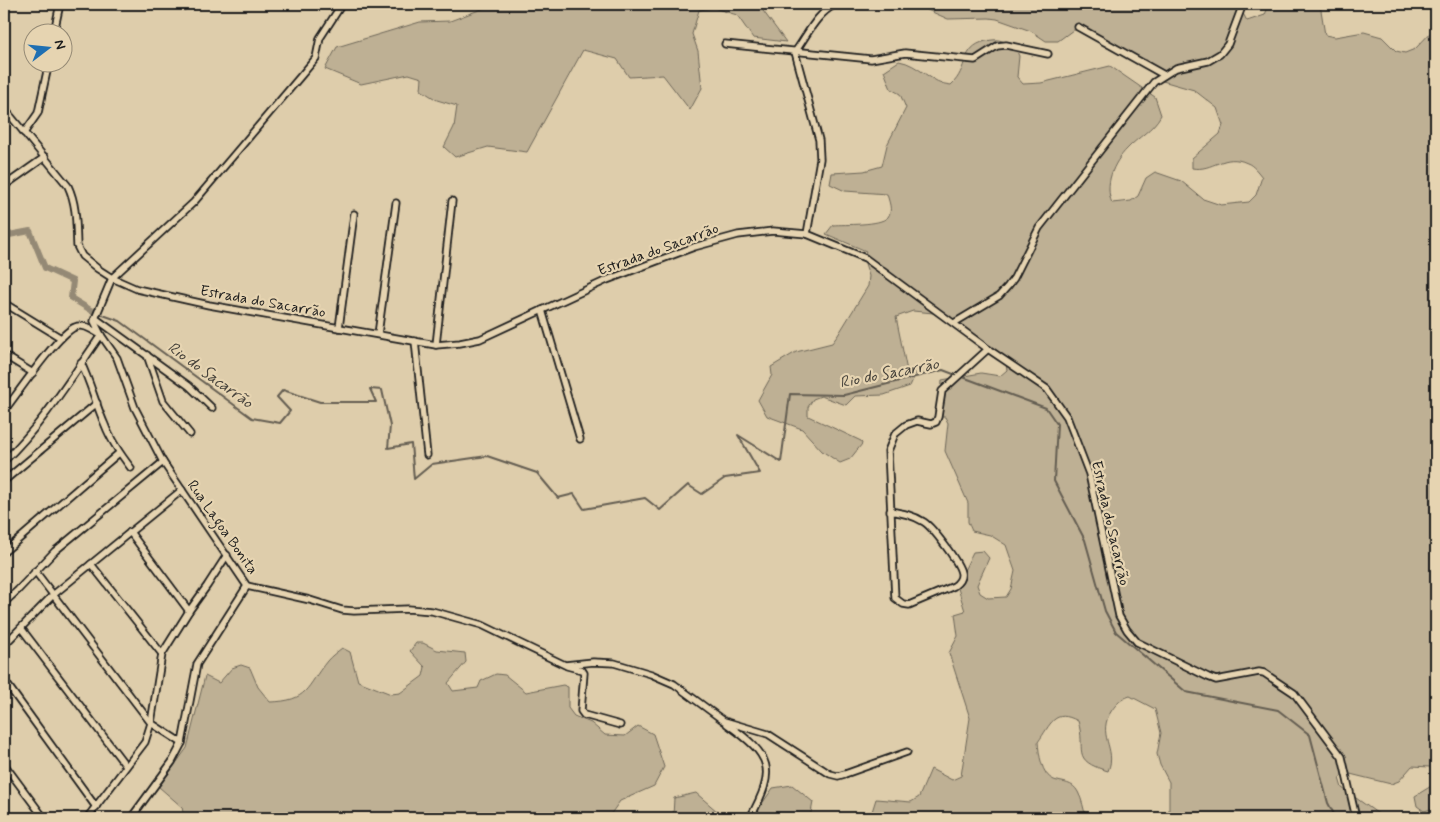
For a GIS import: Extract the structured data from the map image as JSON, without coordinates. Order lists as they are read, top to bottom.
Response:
{
  "streets": {
    "street": ["Estrada do Sacarrão", "Rua Lagoa Bonita"]
  },
  "water": ["Rio do Sacarrão"],
  "north": "right"
}
